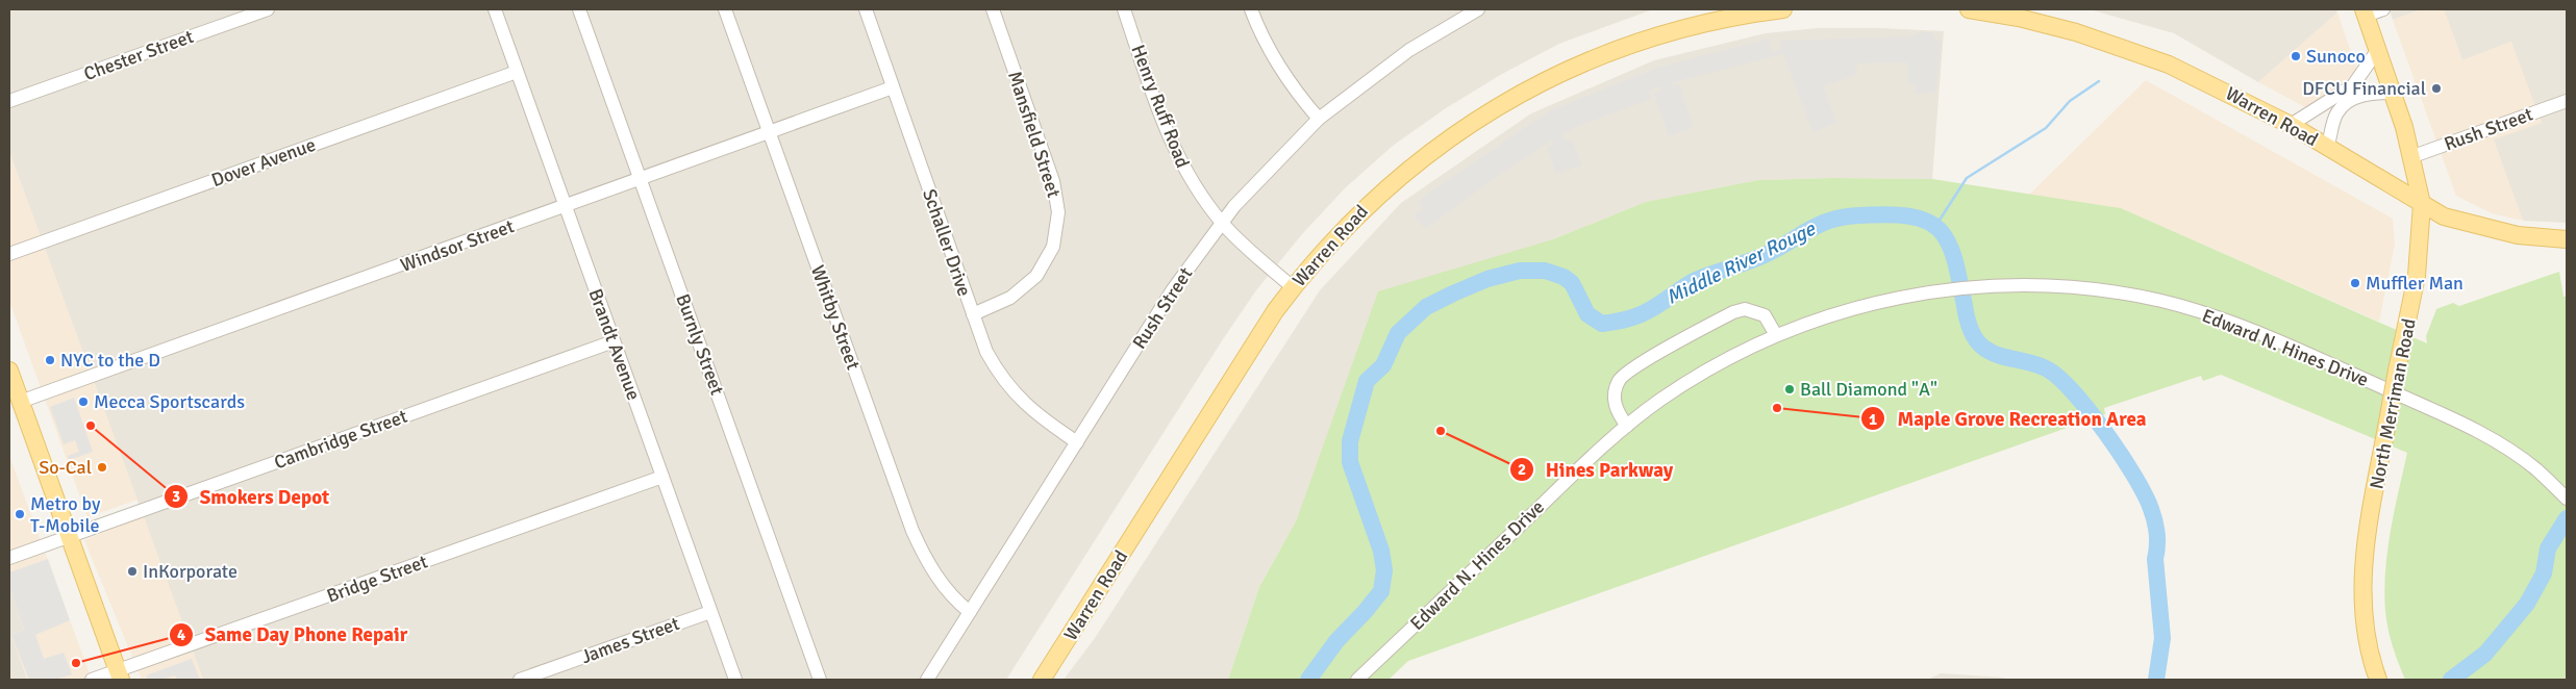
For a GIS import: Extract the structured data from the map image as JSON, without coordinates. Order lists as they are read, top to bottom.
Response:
{
  "streets": {
    "main road": ["Warren Road", "North Merriman Road"],
    "street": [
      "Chester Street",
      "Henry Ruff Road",
      "Rush Street",
      "Mansfield Street",
      "Dover Avenue",
      "Schaller Drive",
      "Windsor Street",
      "Whitby Street",
      "Brandt Avenue",
      "Burnly Street",
      "Edward N. Hines Drive",
      "Cambridge Street",
      "Bridge Street",
      "James Street"
    ]
  },
  "crossings": [
    ["Henry Ruff Road", "Warren Road"],
    ["Henry Ruff Road", "Rush Street"],
    ["Warren Road", "North Merriman Road"],
    ["Rush Street", "Schaller Drive"],
    ["Rush Street", "Whitby Street"],
    ["Rush Street", "North Merriman Road"],
    ["Mansfield Street", "Schaller Drive"],
    ["Dover Avenue", "Brandt Avenue"],
    ["Schaller Drive", "Windsor Street"],
    ["Windsor Street", "Whitby Street"],
    ["Windsor Street", "Brandt Avenue"],
    ["Windsor Street", "Burnly Street"],
    ["Brandt Avenue", "Cambridge Street"],
    ["Brandt Avenue", "Bridge Street"],
    ["Brandt Avenue", "James Street"]
  ],
  "water": ["Middle River Rouge"],
  "places": [
    "Sunoco",
    "DFCU Financial",
    "Muffler Man",
    "NYC to the D",
    "Ball Diamond \"A\"",
    "Mecca Sportscards",
    "Maple Grove Recreation Area",
    "Smokers Depot",
    "Hines Parkway",
    "So-Cal",
    "Metro by T-Mobile",
    "InKorporate",
    "Same Day Phone Repair"
  ]
}
